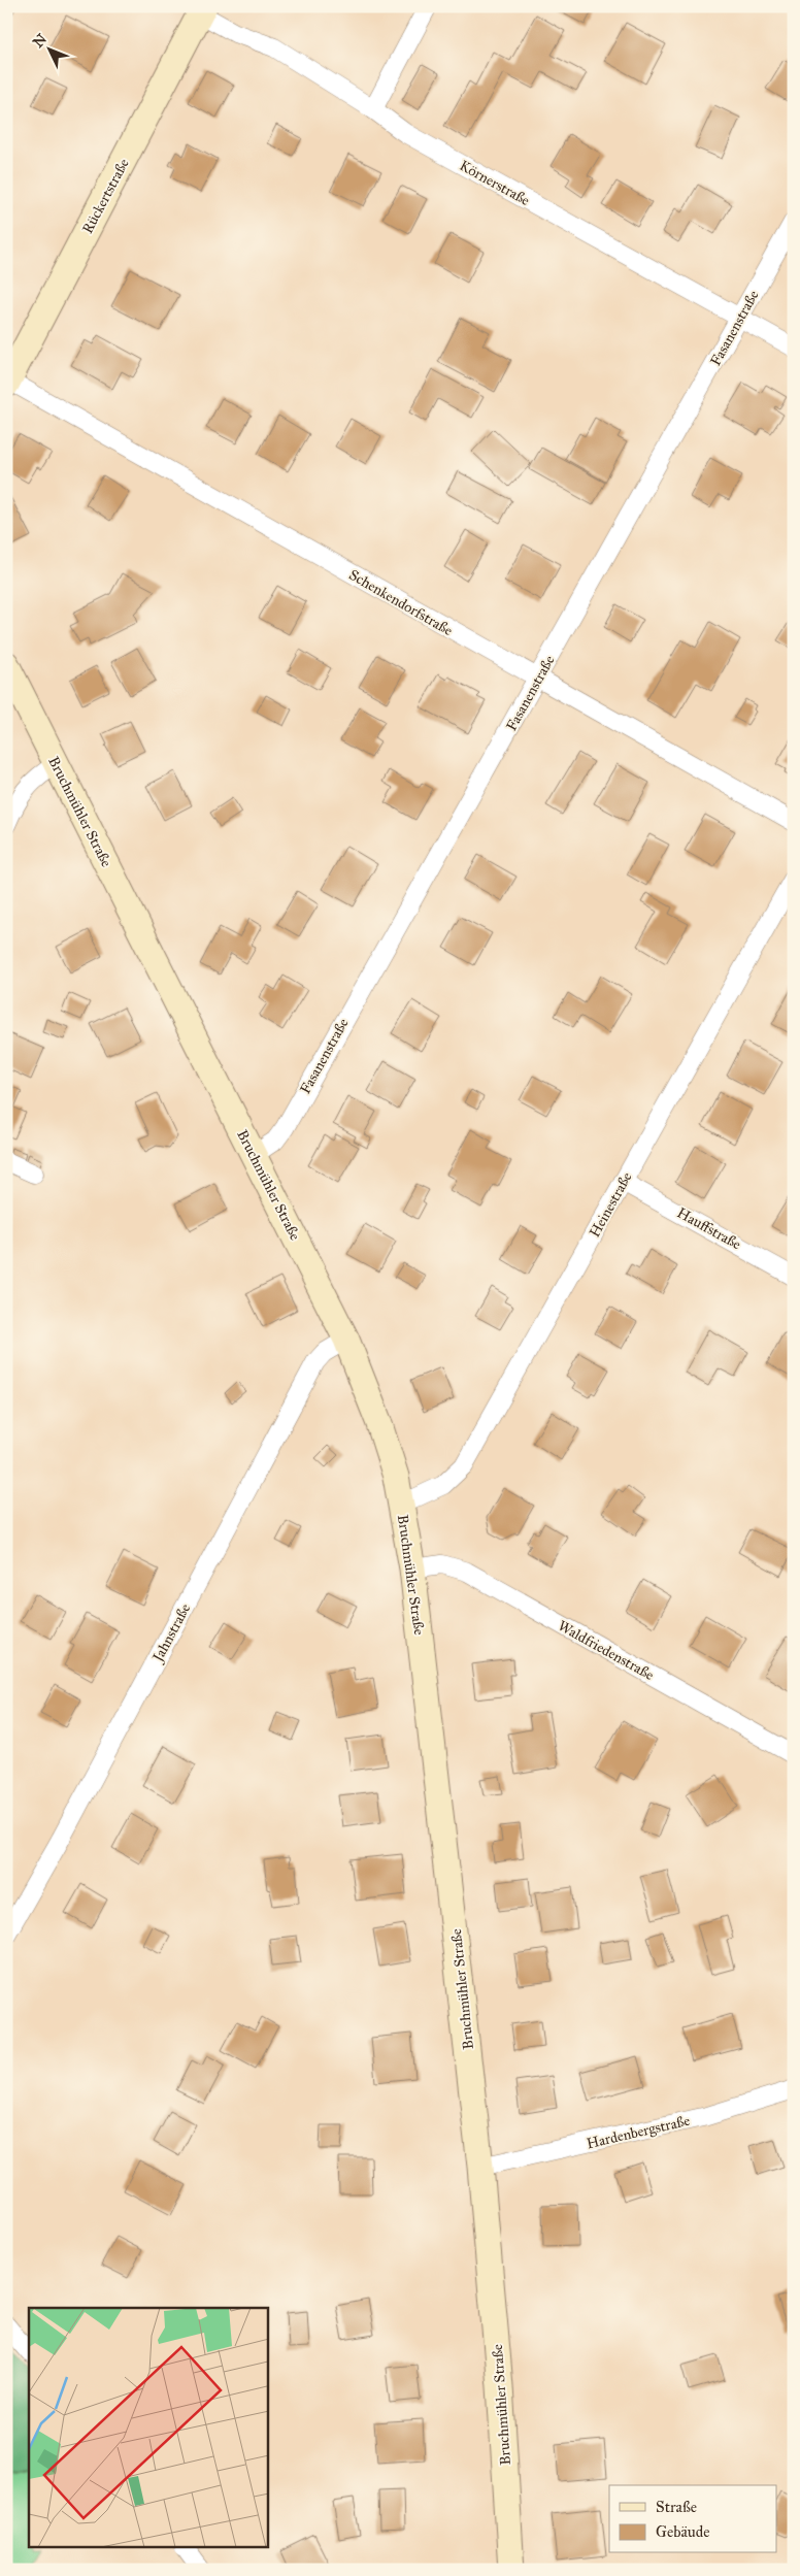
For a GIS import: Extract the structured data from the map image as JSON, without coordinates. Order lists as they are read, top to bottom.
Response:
{
  "streets": {
    "street": [
      "Körnerstraße",
      "Rückertstraße",
      "Fasanenstraße",
      "Schenkendorfstraße",
      "Bruchmühler Straße",
      "Heinestraße",
      "Hauffstraße",
      "Jahnstraße",
      "Waldfriedenstraße",
      "Hardenbergstraße"
    ]
  },
  "crossings": [
    ["Körnerstraße", "Rückertstraße"],
    ["Körnerstraße", "Fasanenstraße"],
    ["Rückertstraße", "Schenkendorfstraße"],
    ["Fasanenstraße", "Schenkendorfstraße"],
    ["Fasanenstraße", "Bruchmühler Straße"],
    ["Bruchmühler Straße", "Heinestraße"],
    ["Bruchmühler Straße", "Jahnstraße"],
    ["Bruchmühler Straße", "Waldfriedenstraße"],
    ["Bruchmühler Straße", "Hardenbergstraße"],
    ["Heinestraße", "Hauffstraße"]
  ],
  "legend": ["Straße", "Gebäude"],
  "north": "top left"
}
